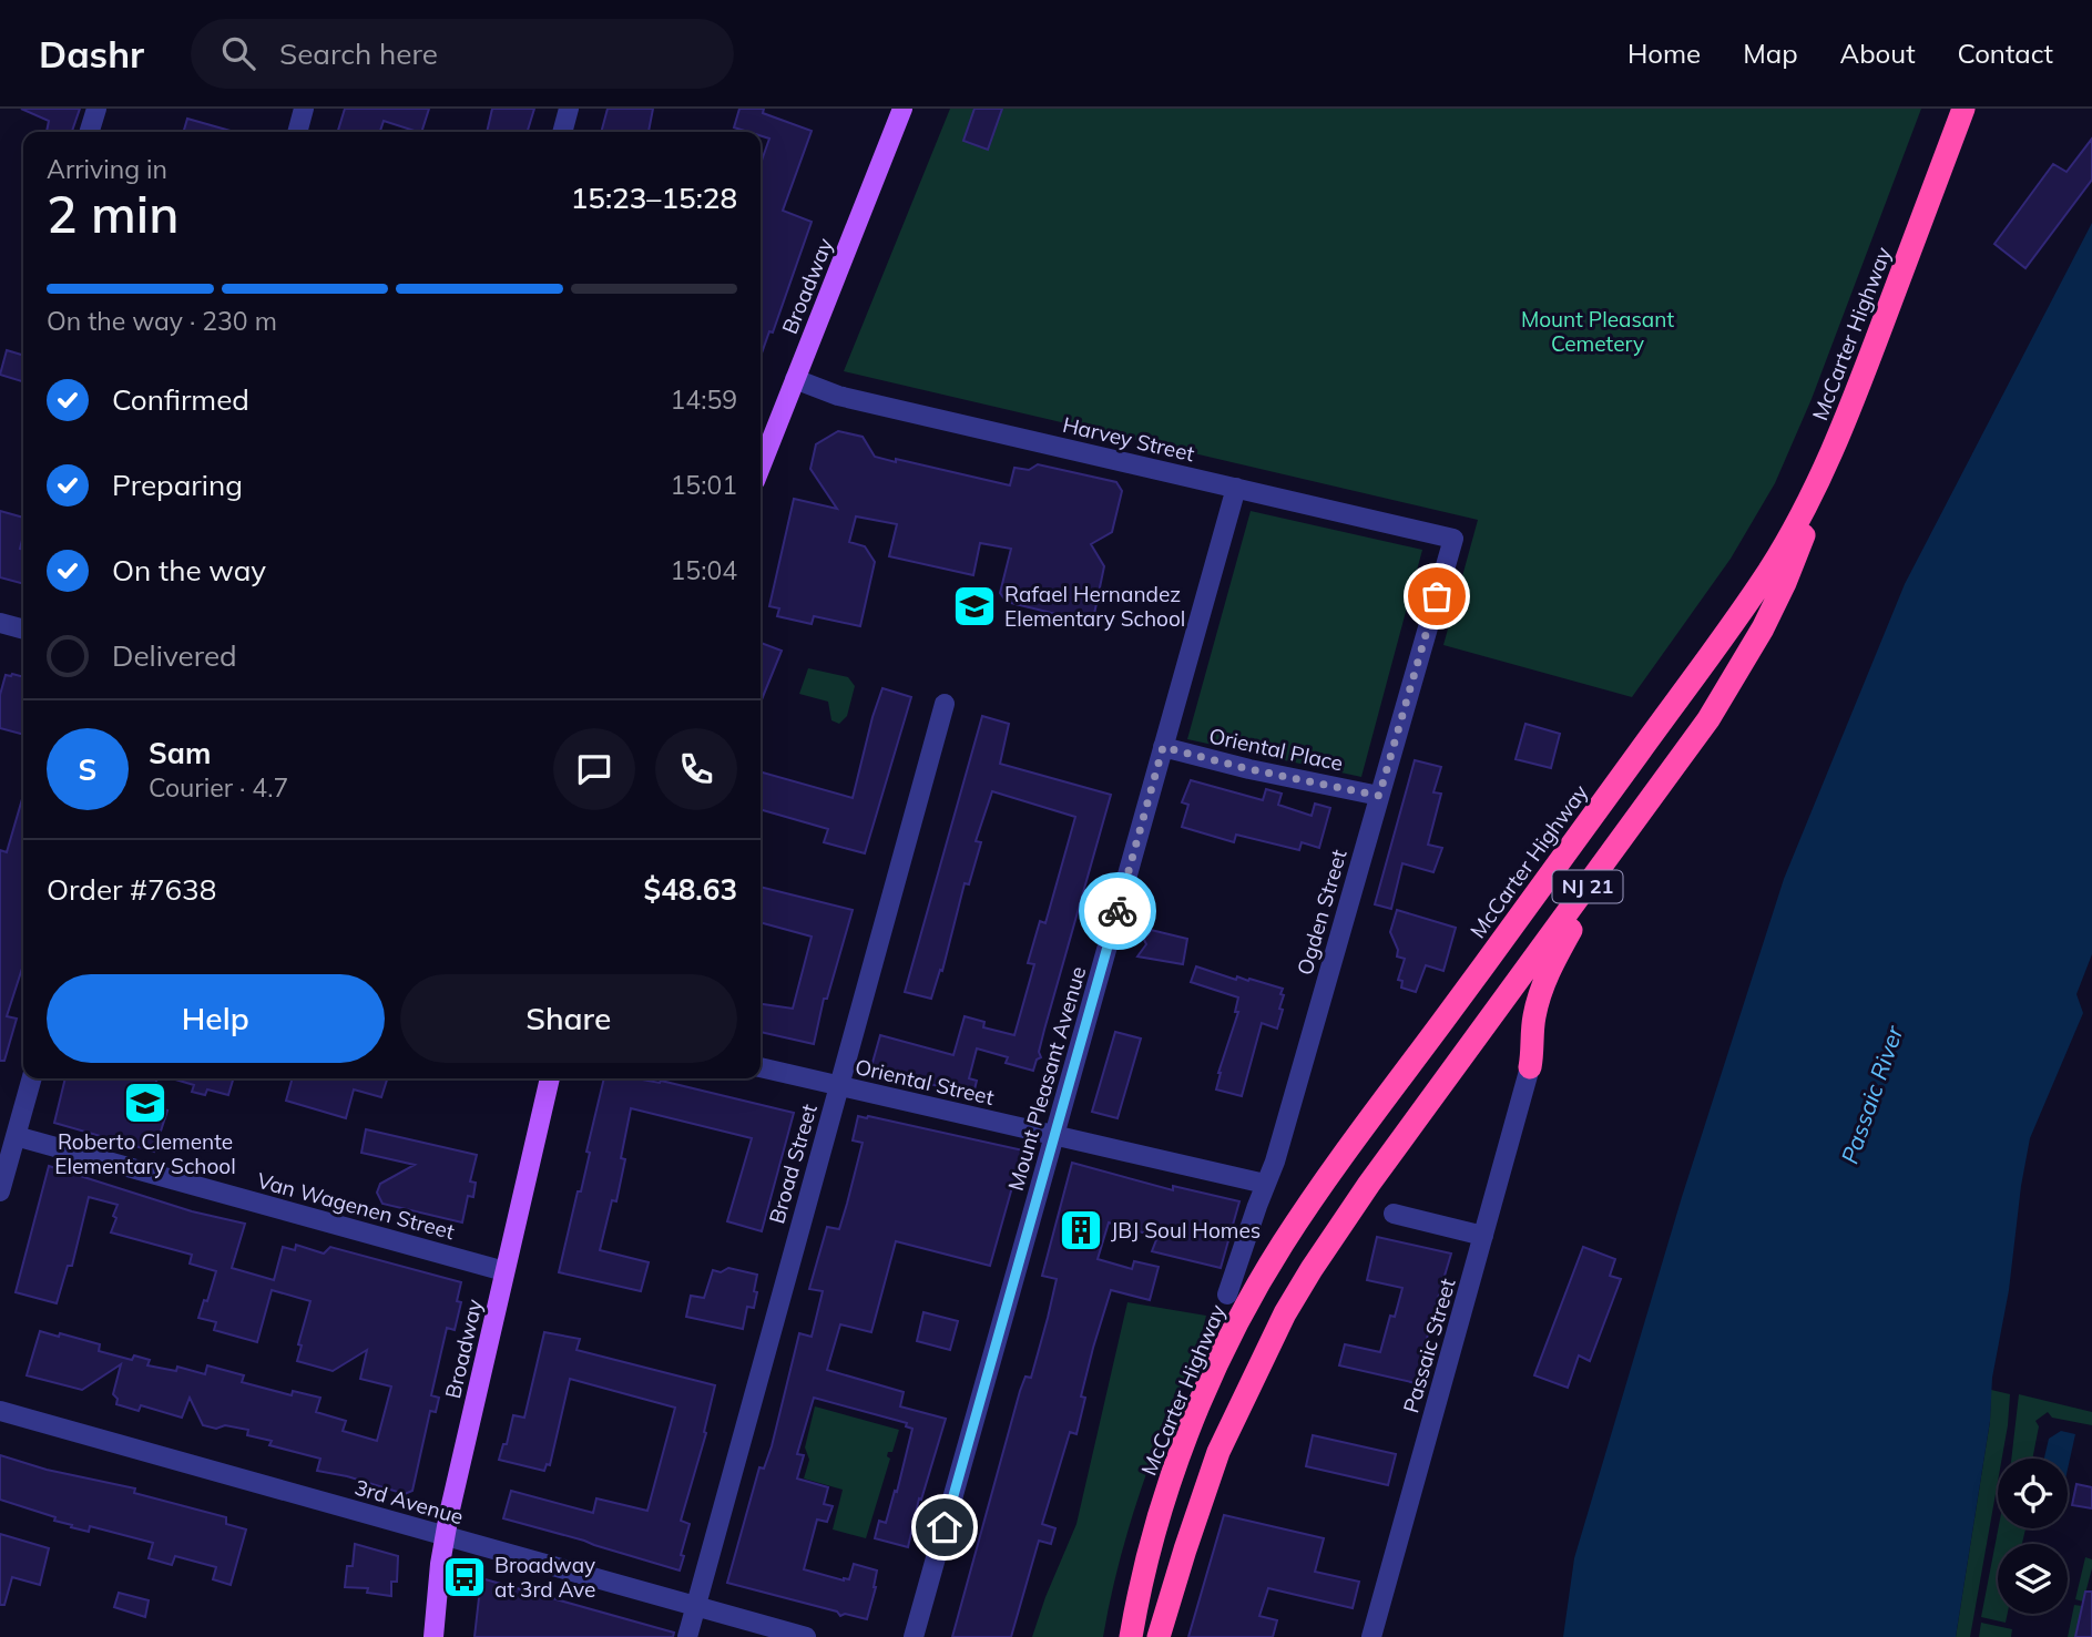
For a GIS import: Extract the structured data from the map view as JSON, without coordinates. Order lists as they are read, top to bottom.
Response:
{
  "streets": {
    "highway": ["McCarter Highway", "NJ 21"],
    "main road": ["Broadway"],
    "street": [
      "Harvey Street",
      "Oriental Place",
      "Ogden Street",
      "Mount Pleasant Avenue",
      "Oriental Street",
      "Broad Street",
      "Van Wagenen Street",
      "Passaic Street",
      "3rd Avenue"
    ]
  },
  "crossings": [
    ["Broadway", "Harvey Street"],
    ["Broadway", "Van Wagenen Street"],
    ["Broadway", "3rd Avenue"],
    ["Harvey Street", "Ogden Street"],
    ["Harvey Street", "Mount Pleasant Avenue"],
    ["Oriental Place", "Ogden Street"],
    ["Oriental Place", "Mount Pleasant Avenue"],
    ["Ogden Street", "Oriental Street"],
    ["Mount Pleasant Avenue", "Oriental Street"],
    ["Oriental Street", "Broad Street"],
    ["Broad Street", "3rd Avenue"]
  ],
  "water": ["Passaic River"],
  "parks": ["Mount Pleasant Cemetery"],
  "places": {
    "school or university": ["Rafael Hernandez Elementary School", "Roberto Clemente Elementary School"],
    "building": ["JBJ Soul Homes"],
    "bus stop": ["Broadway at 3rd Ave"]
  },
  "page": {
    "header": "Dashr",
    "search": "Search here",
    "nav": [
      "Home",
      "Map",
      "About",
      "Contact"
    ],
    "heading": ["2 min", "Arriving in", "15:23–15:28"],
    "panel": [
      "Sam",
      "Courier · 4.7",
      "Order #7638",
      "$48.63"
    ],
    "bar": "On the way · 230 m",
    "list": [
      ["Confirmed", "14:59"],
      ["Preparing", "15:01"],
      ["On the way", "15:04"],
      "Delivered"
    ],
    "round": "S",
    "buttons": ["Help", "Share"]
  }
}
